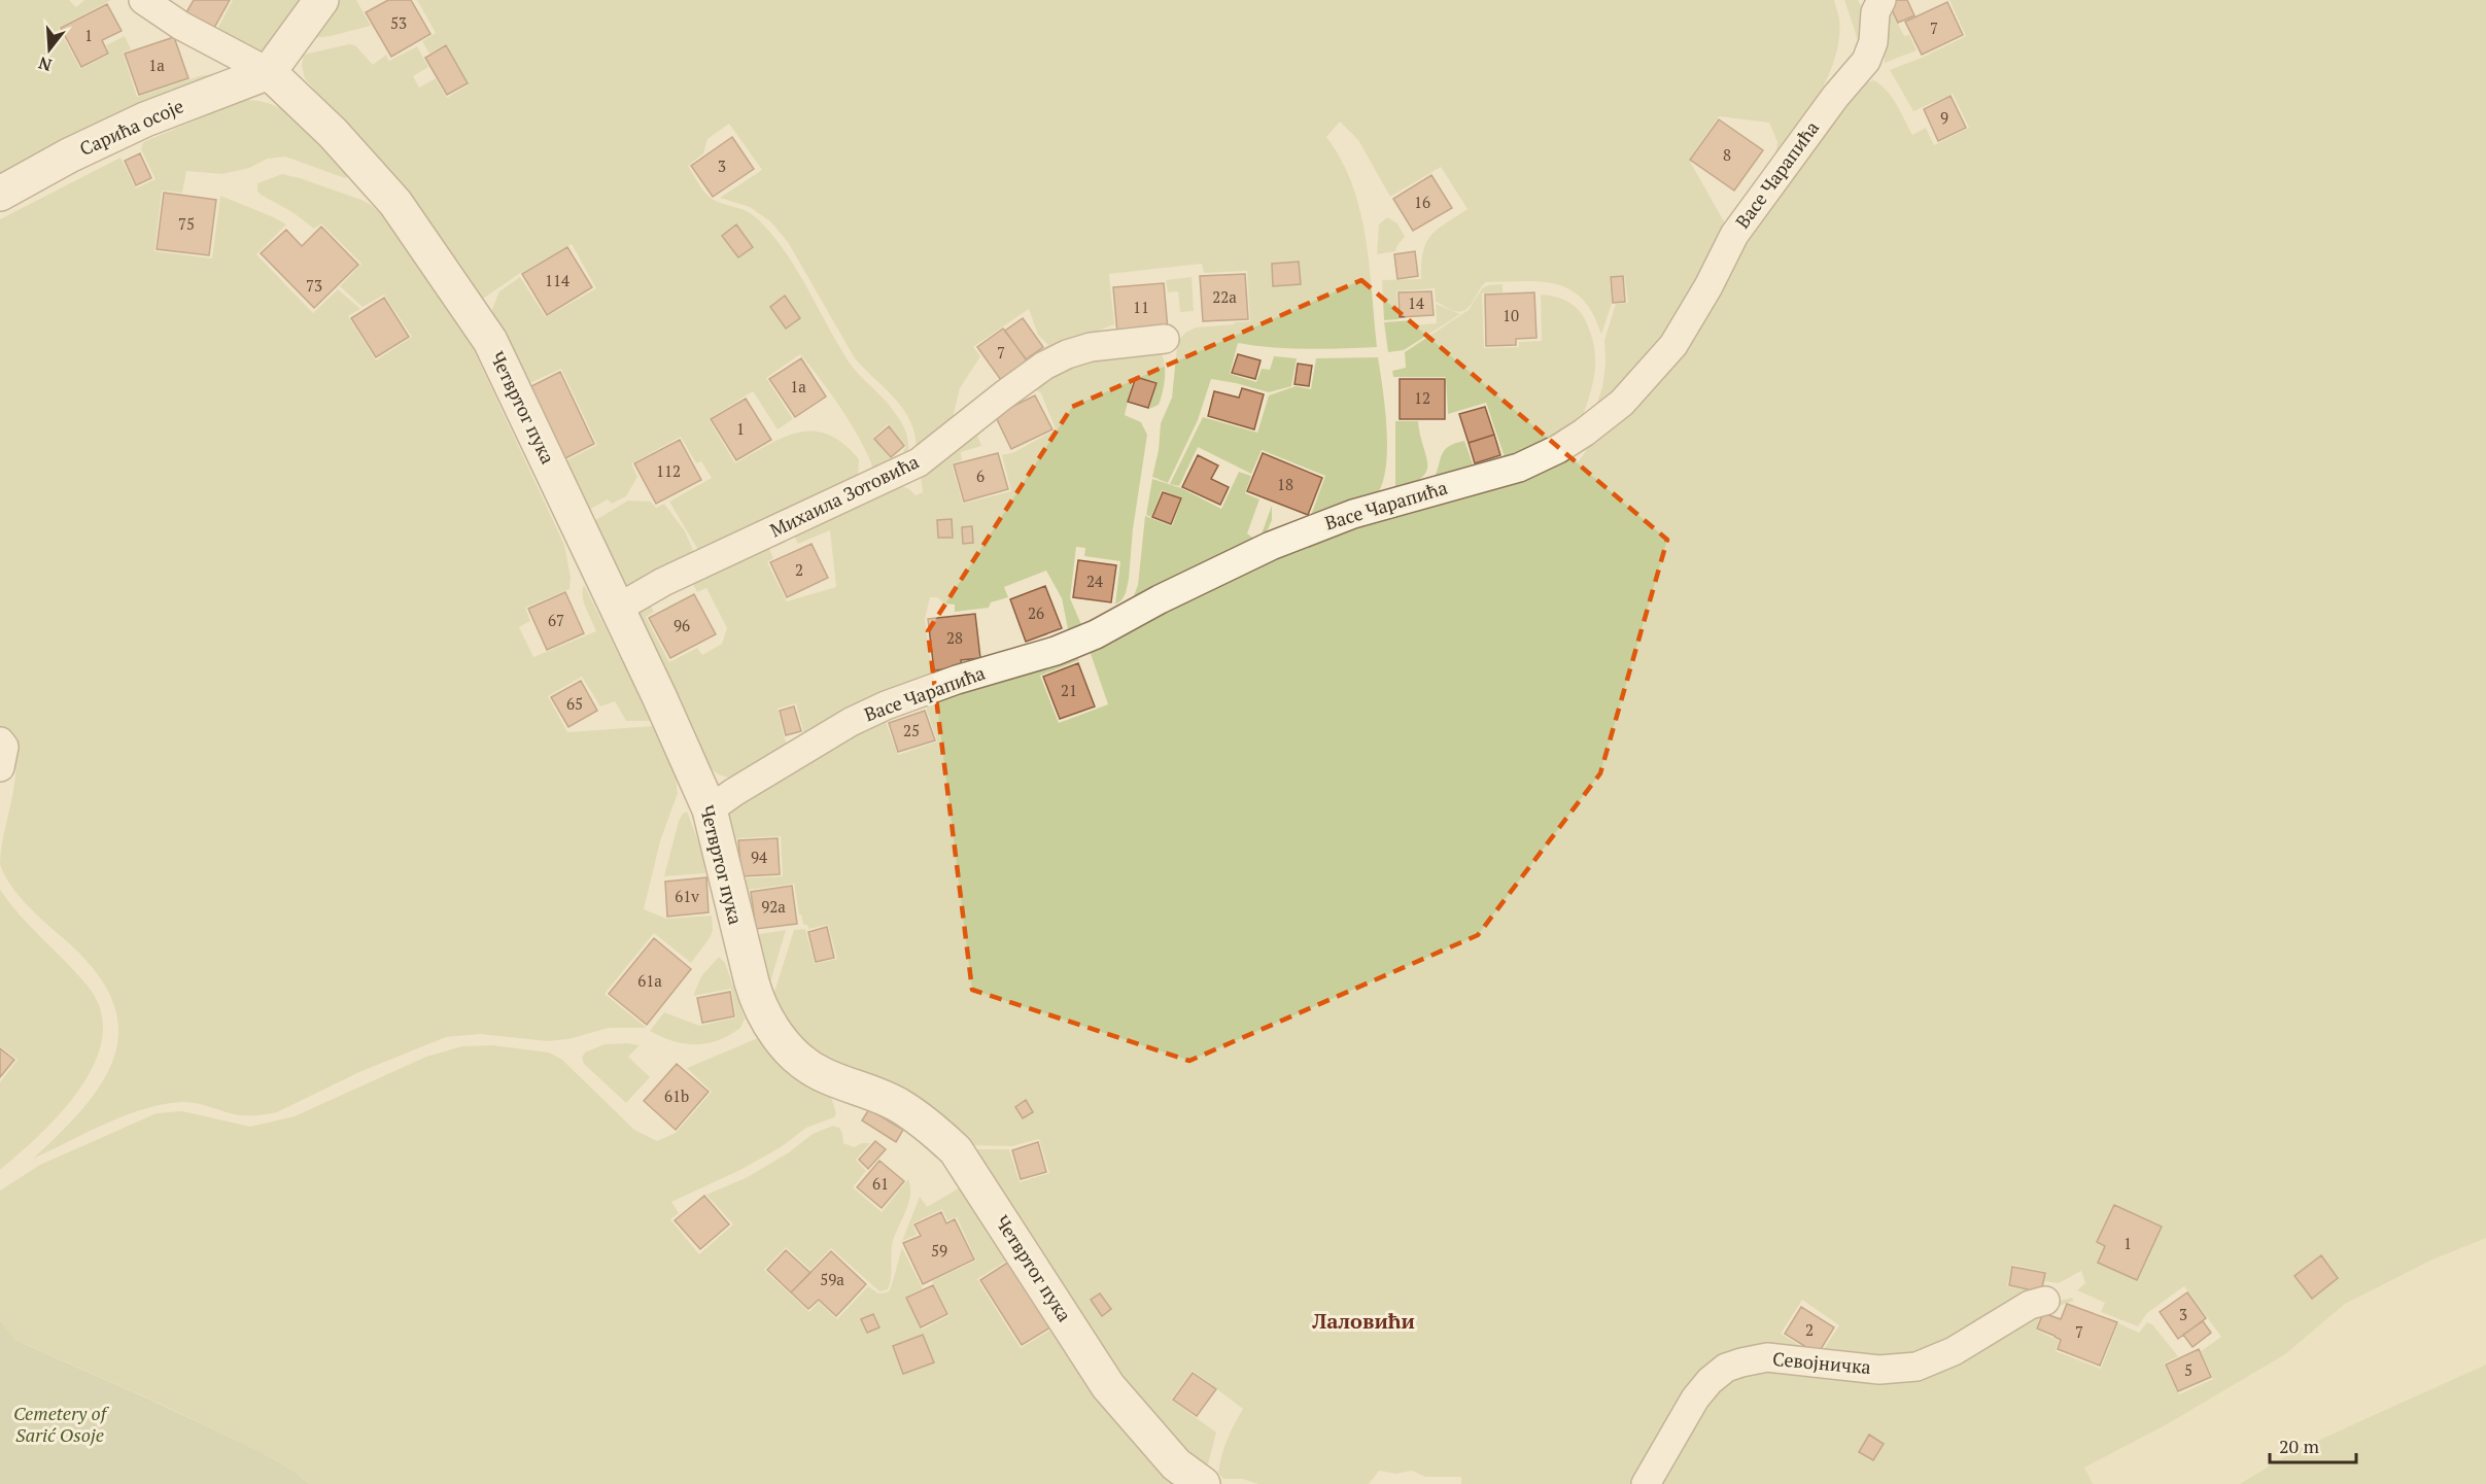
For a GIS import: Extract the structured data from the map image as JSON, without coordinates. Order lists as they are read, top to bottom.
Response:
{
  "streets": {
    "street": [
      "Сарића осоје",
      "Васе Чарапића",
      "Четвртог пука",
      "Михаила Зотовића",
      "Севојничка"
    ]
  },
  "crossings": [
    ["Сарића осоје", "Четвртог пука"],
    ["Васе Чарапића", "Четвртог пука"],
    ["Четвртог пука", "Михаила Зотовића"]
  ],
  "districts": ["Лаловићи"],
  "parks": ["Cemetery of Sarić Osoje"],
  "house_numbers": [
    "53",
    "7",
    "1",
    "1a",
    "9",
    "8",
    "3",
    "16",
    "75",
    "114",
    "73",
    "22a",
    "14",
    "11",
    "10",
    "7",
    "1a",
    "12",
    "1",
    "112",
    "6",
    "18",
    "2",
    "24",
    "26",
    "67",
    "96",
    "28",
    "21",
    "65",
    "25",
    "94",
    "61v",
    "92a",
    "61a",
    "61b",
    "61",
    "1",
    "59",
    "59a",
    "3",
    "2",
    "7",
    "5"
  ],
  "scale_bar": "20 m",
  "north": "bottom"
}
